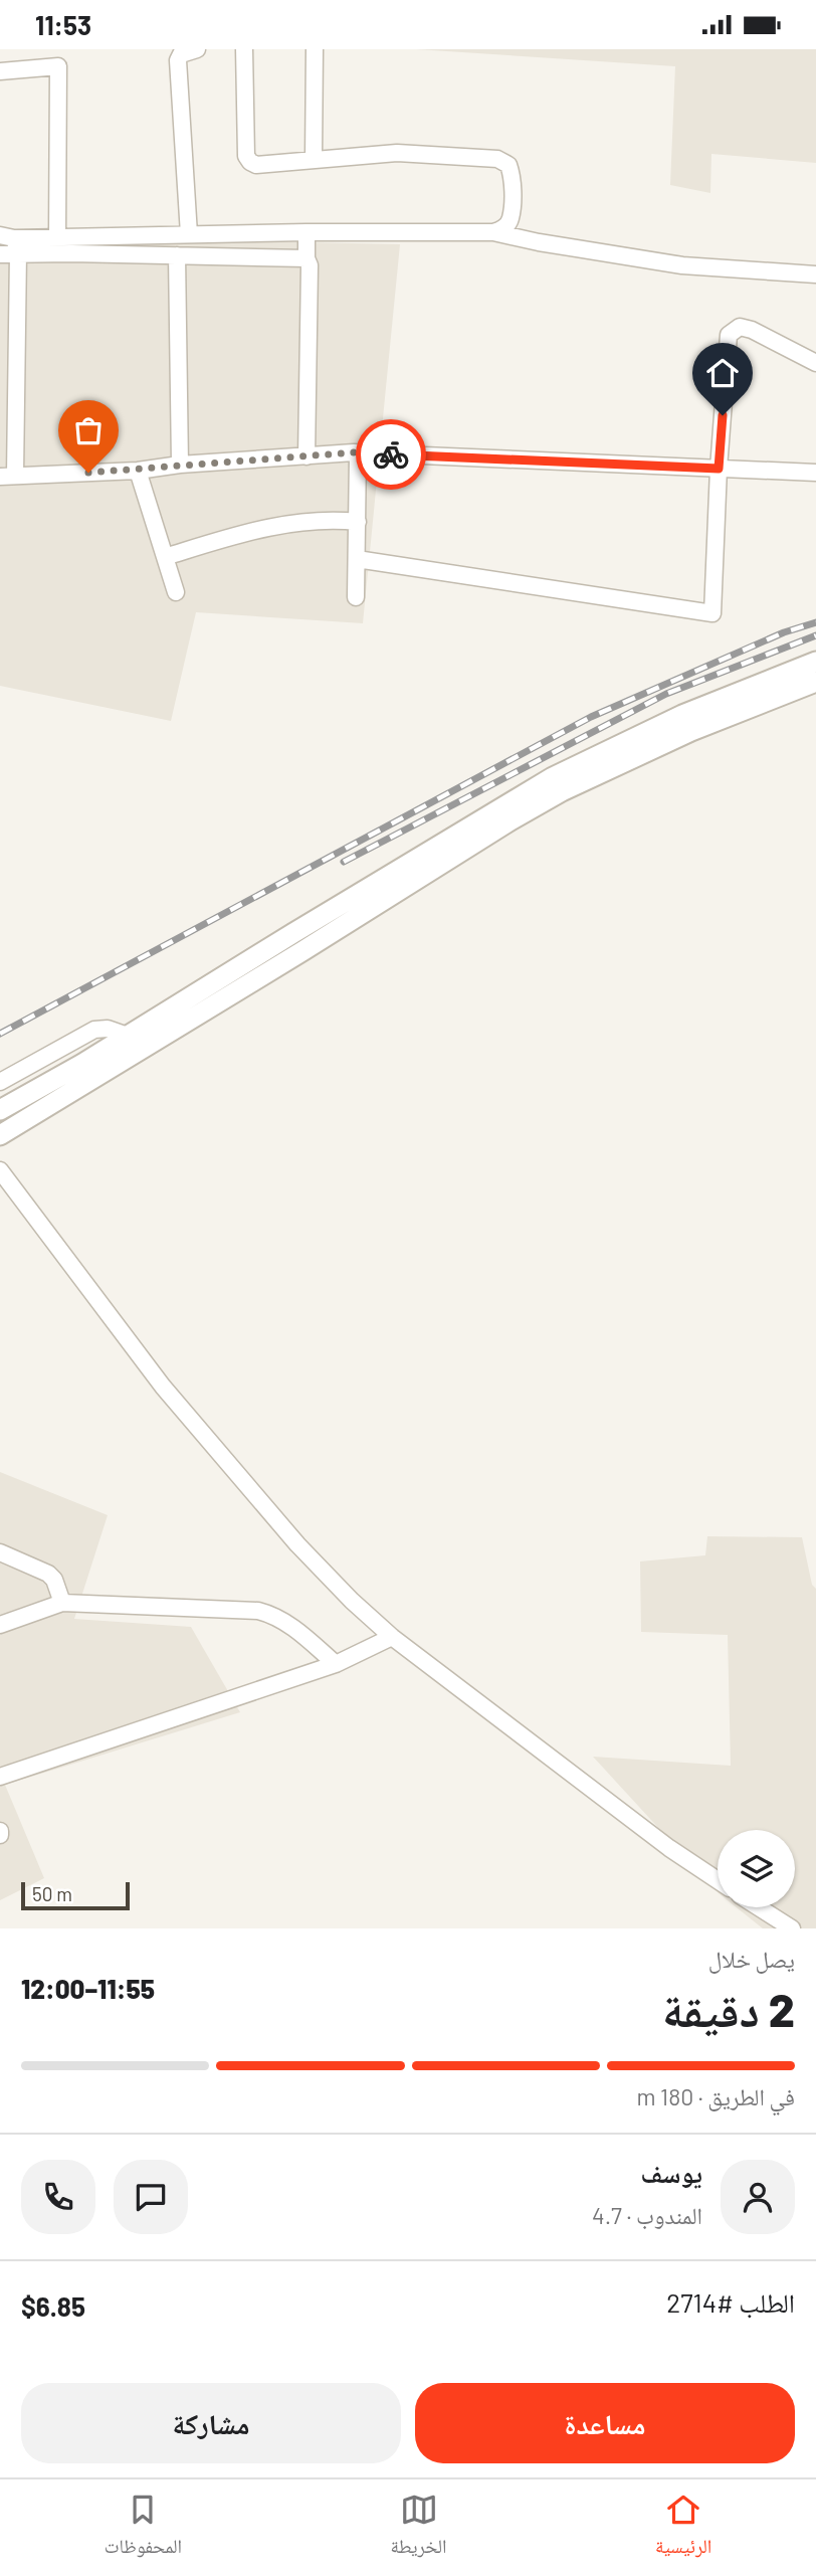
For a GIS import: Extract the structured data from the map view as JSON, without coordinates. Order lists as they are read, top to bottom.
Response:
{
  "scale_bar": "50 m",
  "page": {
    "status": "11:53",
    "scale": "50 m",
    "heading": ["2 دقيقة", "يصل خلال", "11:55–12:00"],
    "panel": [
      "يوسف",
      "المندوب · 4.7",
      "الطلب #2714",
      "$6.85"
    ],
    "bar": "في الطريق · 180 m",
    "buttons": ["مساعدة", "مشاركة"],
    "tabs": ["الرئيسية", "الخريطة", "المحفوظات"]
  }
}
